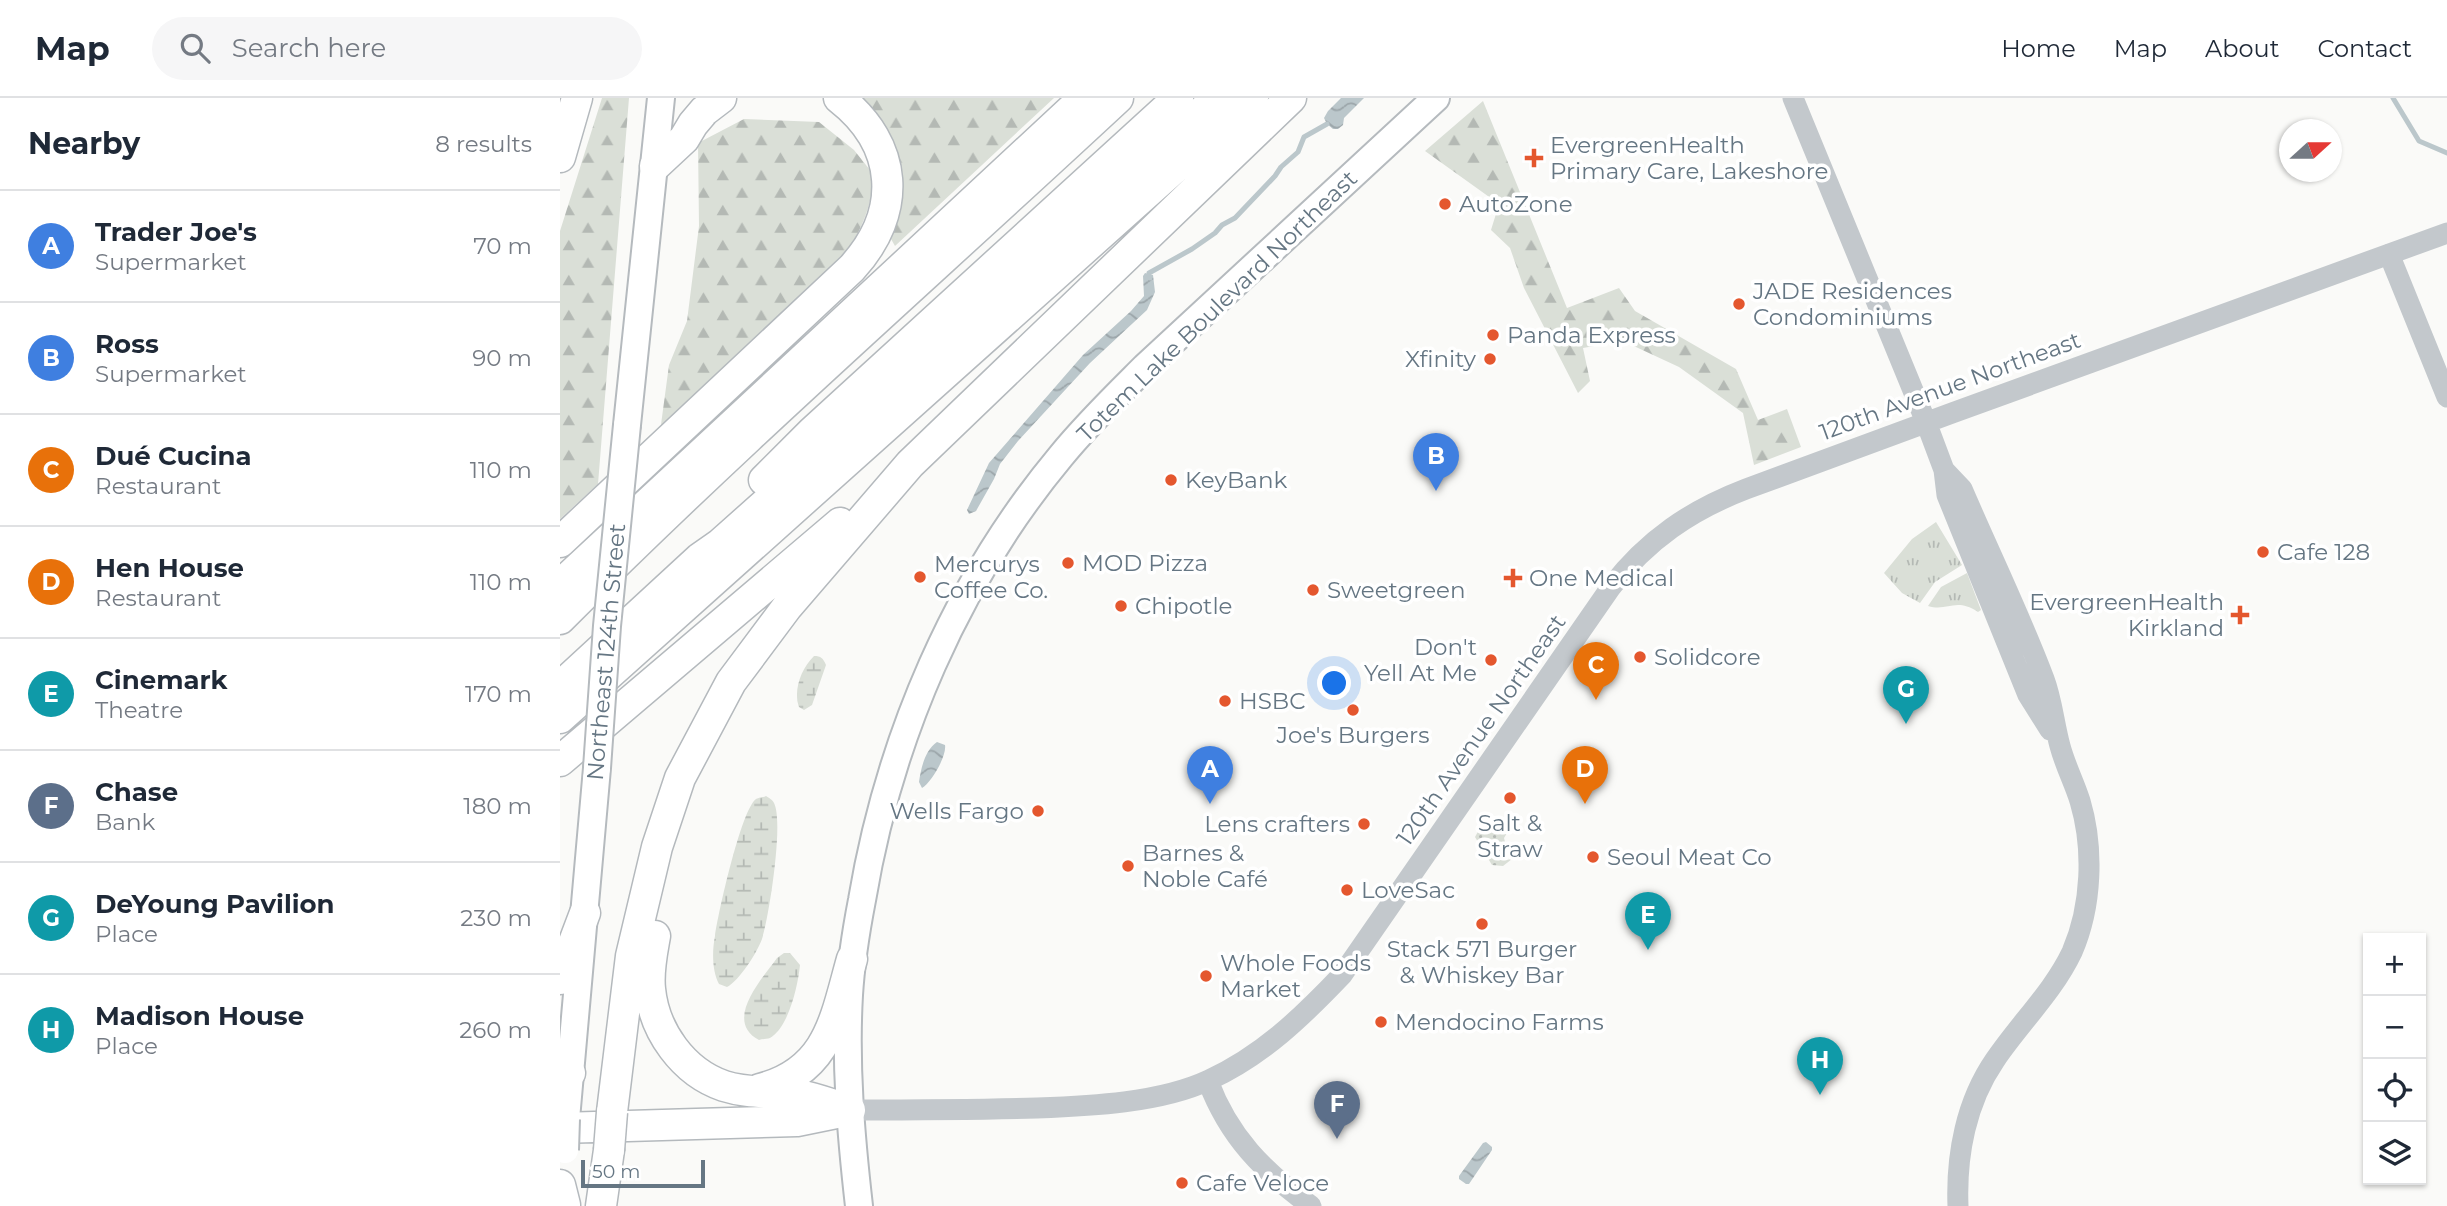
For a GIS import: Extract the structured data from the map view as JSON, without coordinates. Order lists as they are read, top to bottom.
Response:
{
  "streets": {
    "main road": ["Totem Lake Boulevard Northeast", "Northeast 124th Street"],
    "street": ["120th Avenue Northeast"]
  },
  "crossings": [
    ["Totem Lake Boulevard Northeast", "120th Avenue Northeast"]
  ],
  "places": {
    "health": ["EvergreenHealth Primary Care, Lakeshore", "One Medical", "EvergreenHealth Kirkland"],
    "other": [
      "AutoZone",
      "JADE Residences Condominiums",
      "Panda Express",
      "Xfinity",
      "KeyBank",
      "Cafe 128",
      "MOD Pizza",
      "Mercurys Coffee Co.",
      "Sweetgreen",
      "Chipotle",
      "Solidcore",
      "Don't Yell At Me",
      "HSBC",
      "Joe's Burgers",
      "Salt & Straw",
      "Wells Fargo",
      "Lens crafters",
      "Seoul Meat Co",
      "Barnes & Noble Café",
      "LoveSac",
      "Stack 571 Burger & Whiskey Bar",
      "Whole Foods Market",
      "Mendocino Farms",
      "Cafe Veloce"
    ]
  },
  "scale_bar": "50 m",
  "north": "right",
  "page": {
    "header": "Map",
    "search": "Search here",
    "nav": [
      "Home",
      "Map",
      "About",
      "Contact"
    ],
    "heading": ["Nearby", "8 results"],
    "list": [
      {
        "mark": "A",
        "name": "Trader Joe's",
        "note": "Supermarket",
        "value": "70 m"
      },
      {
        "mark": "B",
        "name": "Ross",
        "note": "Supermarket",
        "value": "90 m"
      },
      {
        "mark": "C",
        "name": "Dué Cucina",
        "note": "Restaurant",
        "value": "110 m"
      },
      {
        "mark": "D",
        "name": "Hen House",
        "note": "Restaurant",
        "value": "110 m"
      },
      {
        "mark": "E",
        "name": "Cinemark",
        "note": "Theatre",
        "value": "170 m"
      },
      {
        "mark": "F",
        "name": "Chase",
        "note": "Bank",
        "value": "180 m"
      },
      {
        "mark": "G",
        "name": "DeYoung Pavilion",
        "note": "Place",
        "value": "230 m"
      },
      {
        "mark": "H",
        "name": "Madison House",
        "note": "Place",
        "value": "260 m"
      }
    ],
    "pins": [
      "B",
      "C",
      "G",
      "A",
      "D",
      "E",
      "H",
      "F"
    ],
    "map_buttons": ["+", "−"],
    "scale": "50 m"
  }
}
